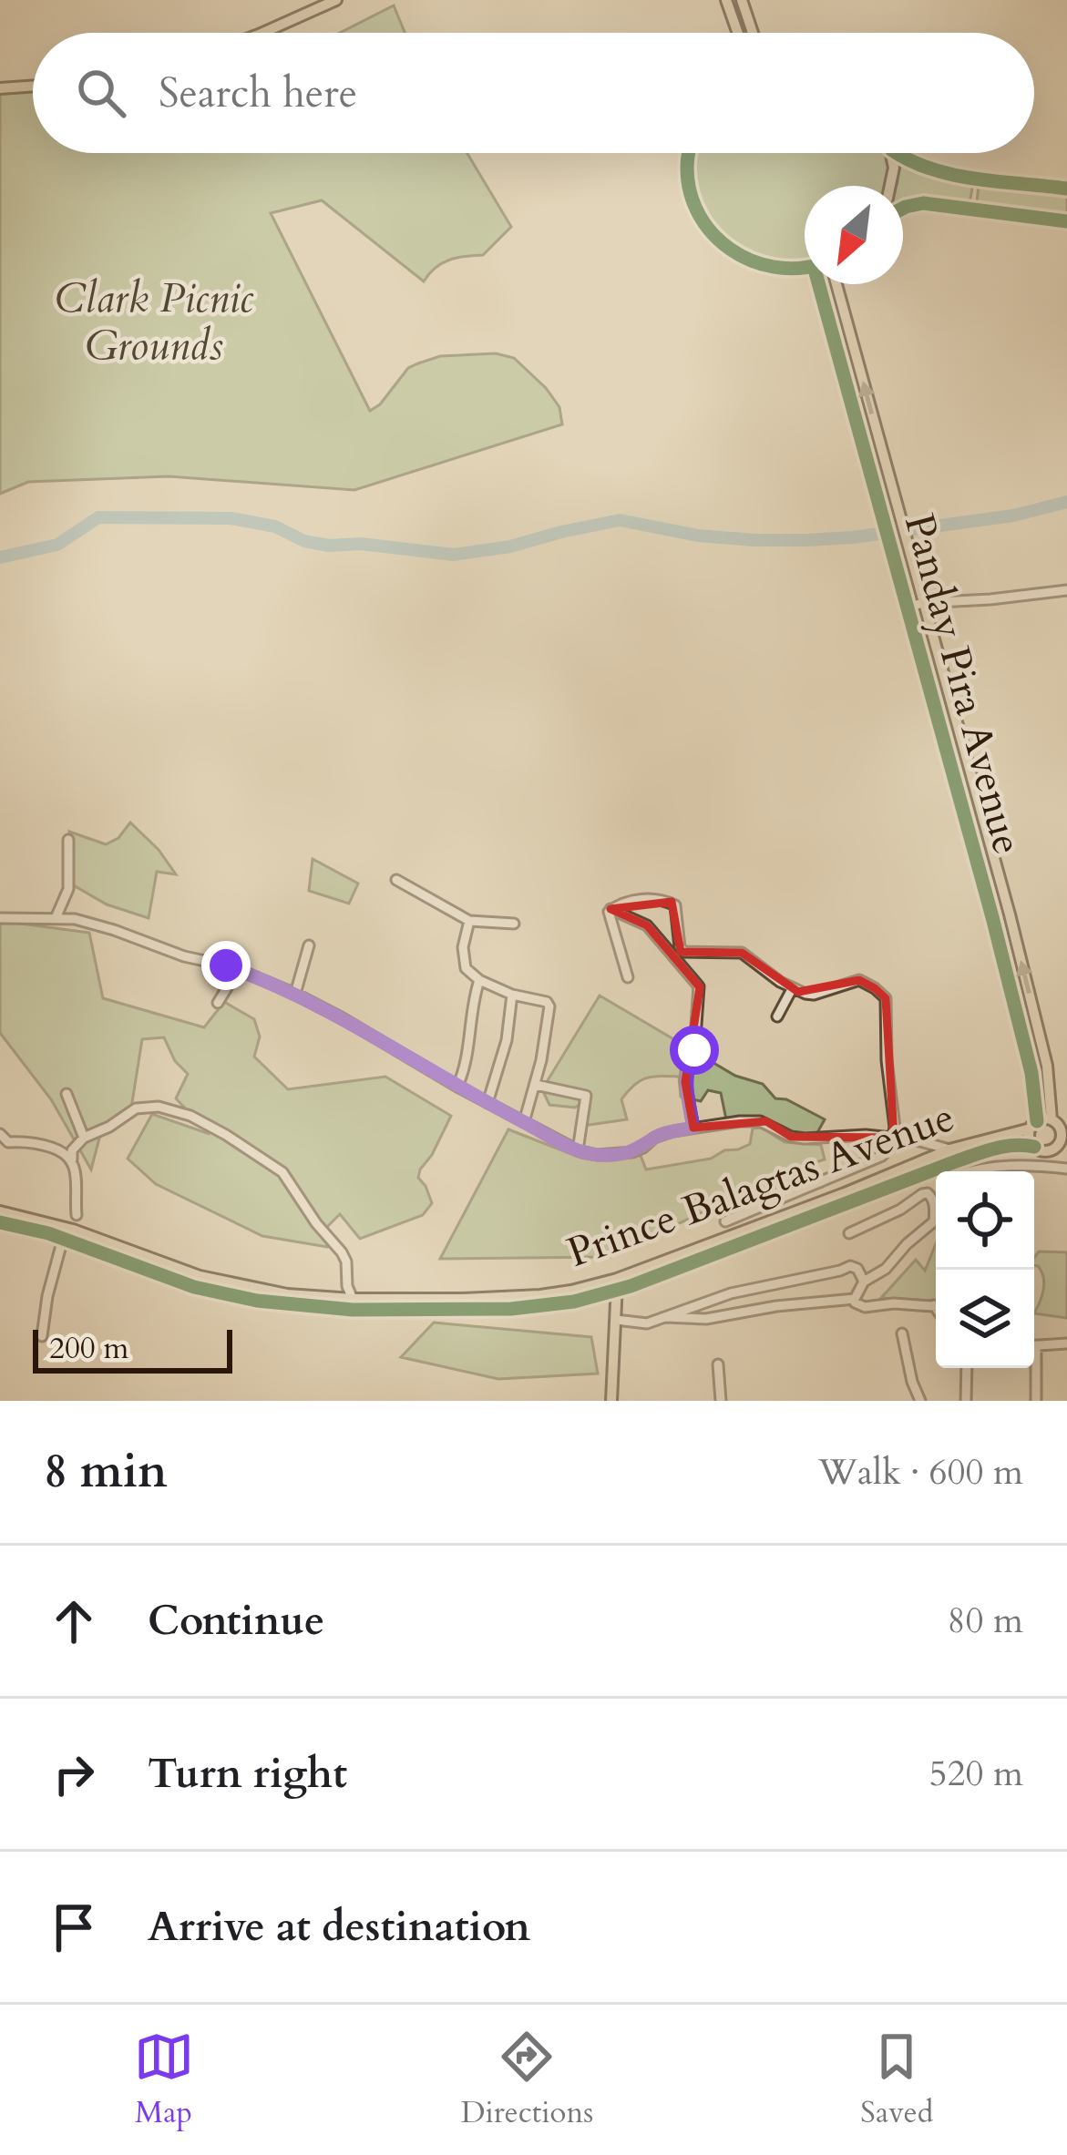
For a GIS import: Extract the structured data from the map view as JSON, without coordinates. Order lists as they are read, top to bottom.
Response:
{
  "streets": {
    "main road": ["Panday Pira Avenue", "Prince Balagtas Avenue"]
  },
  "crossings": [
    ["Panday Pira Avenue", "Prince Balagtas Avenue"]
  ],
  "parks": ["Clark Picnic Grounds"],
  "scale_bar": "200 m",
  "north": "bottom left",
  "page": {
    "search": "Search here",
    "scale": "200 m",
    "heading": ["8 min", "Walk · 600 m"],
    "list": [
      ["Continue", "80 m"],
      ["Turn right", "520 m"],
      "Arrive at destination"
    ],
    "nav": ["Map", "Directions", "Saved"]
  }
}
